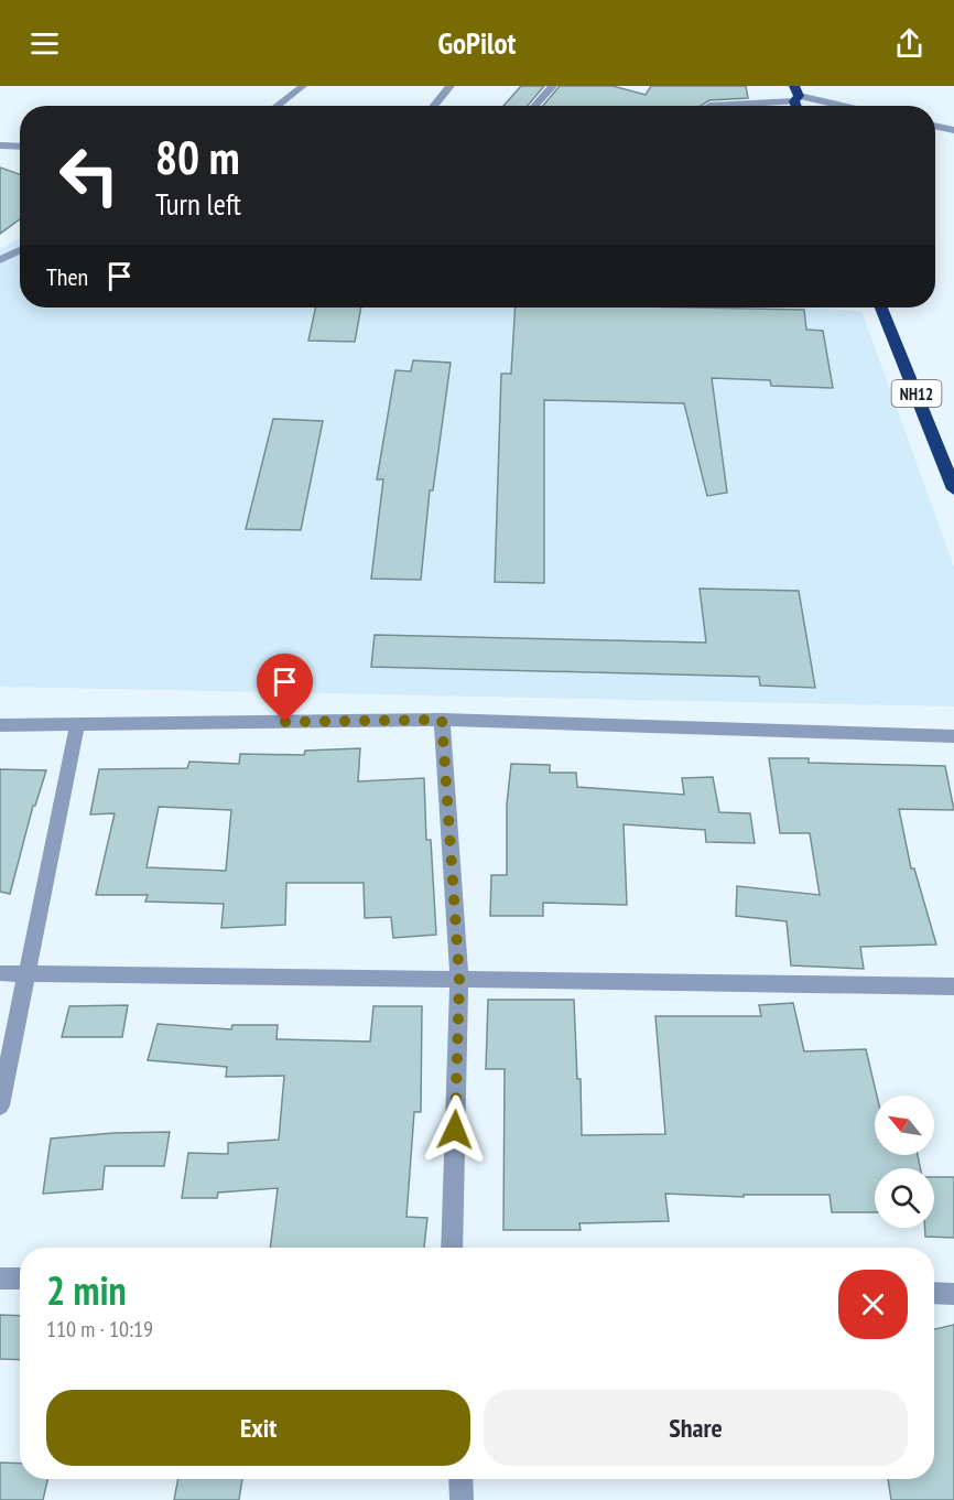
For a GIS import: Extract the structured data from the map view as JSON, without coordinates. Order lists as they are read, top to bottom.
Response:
{
  "streets": {
    "highway": ["NH12"]
  },
  "north": "top left",
  "page": {
    "header": "GoPilot",
    "turn": ["80 m", "Turn left"],
    "then": "Then",
    "heading": ["2 min", "110 m · 10:19"],
    "buttons": ["Exit", "Share"]
  }
}
